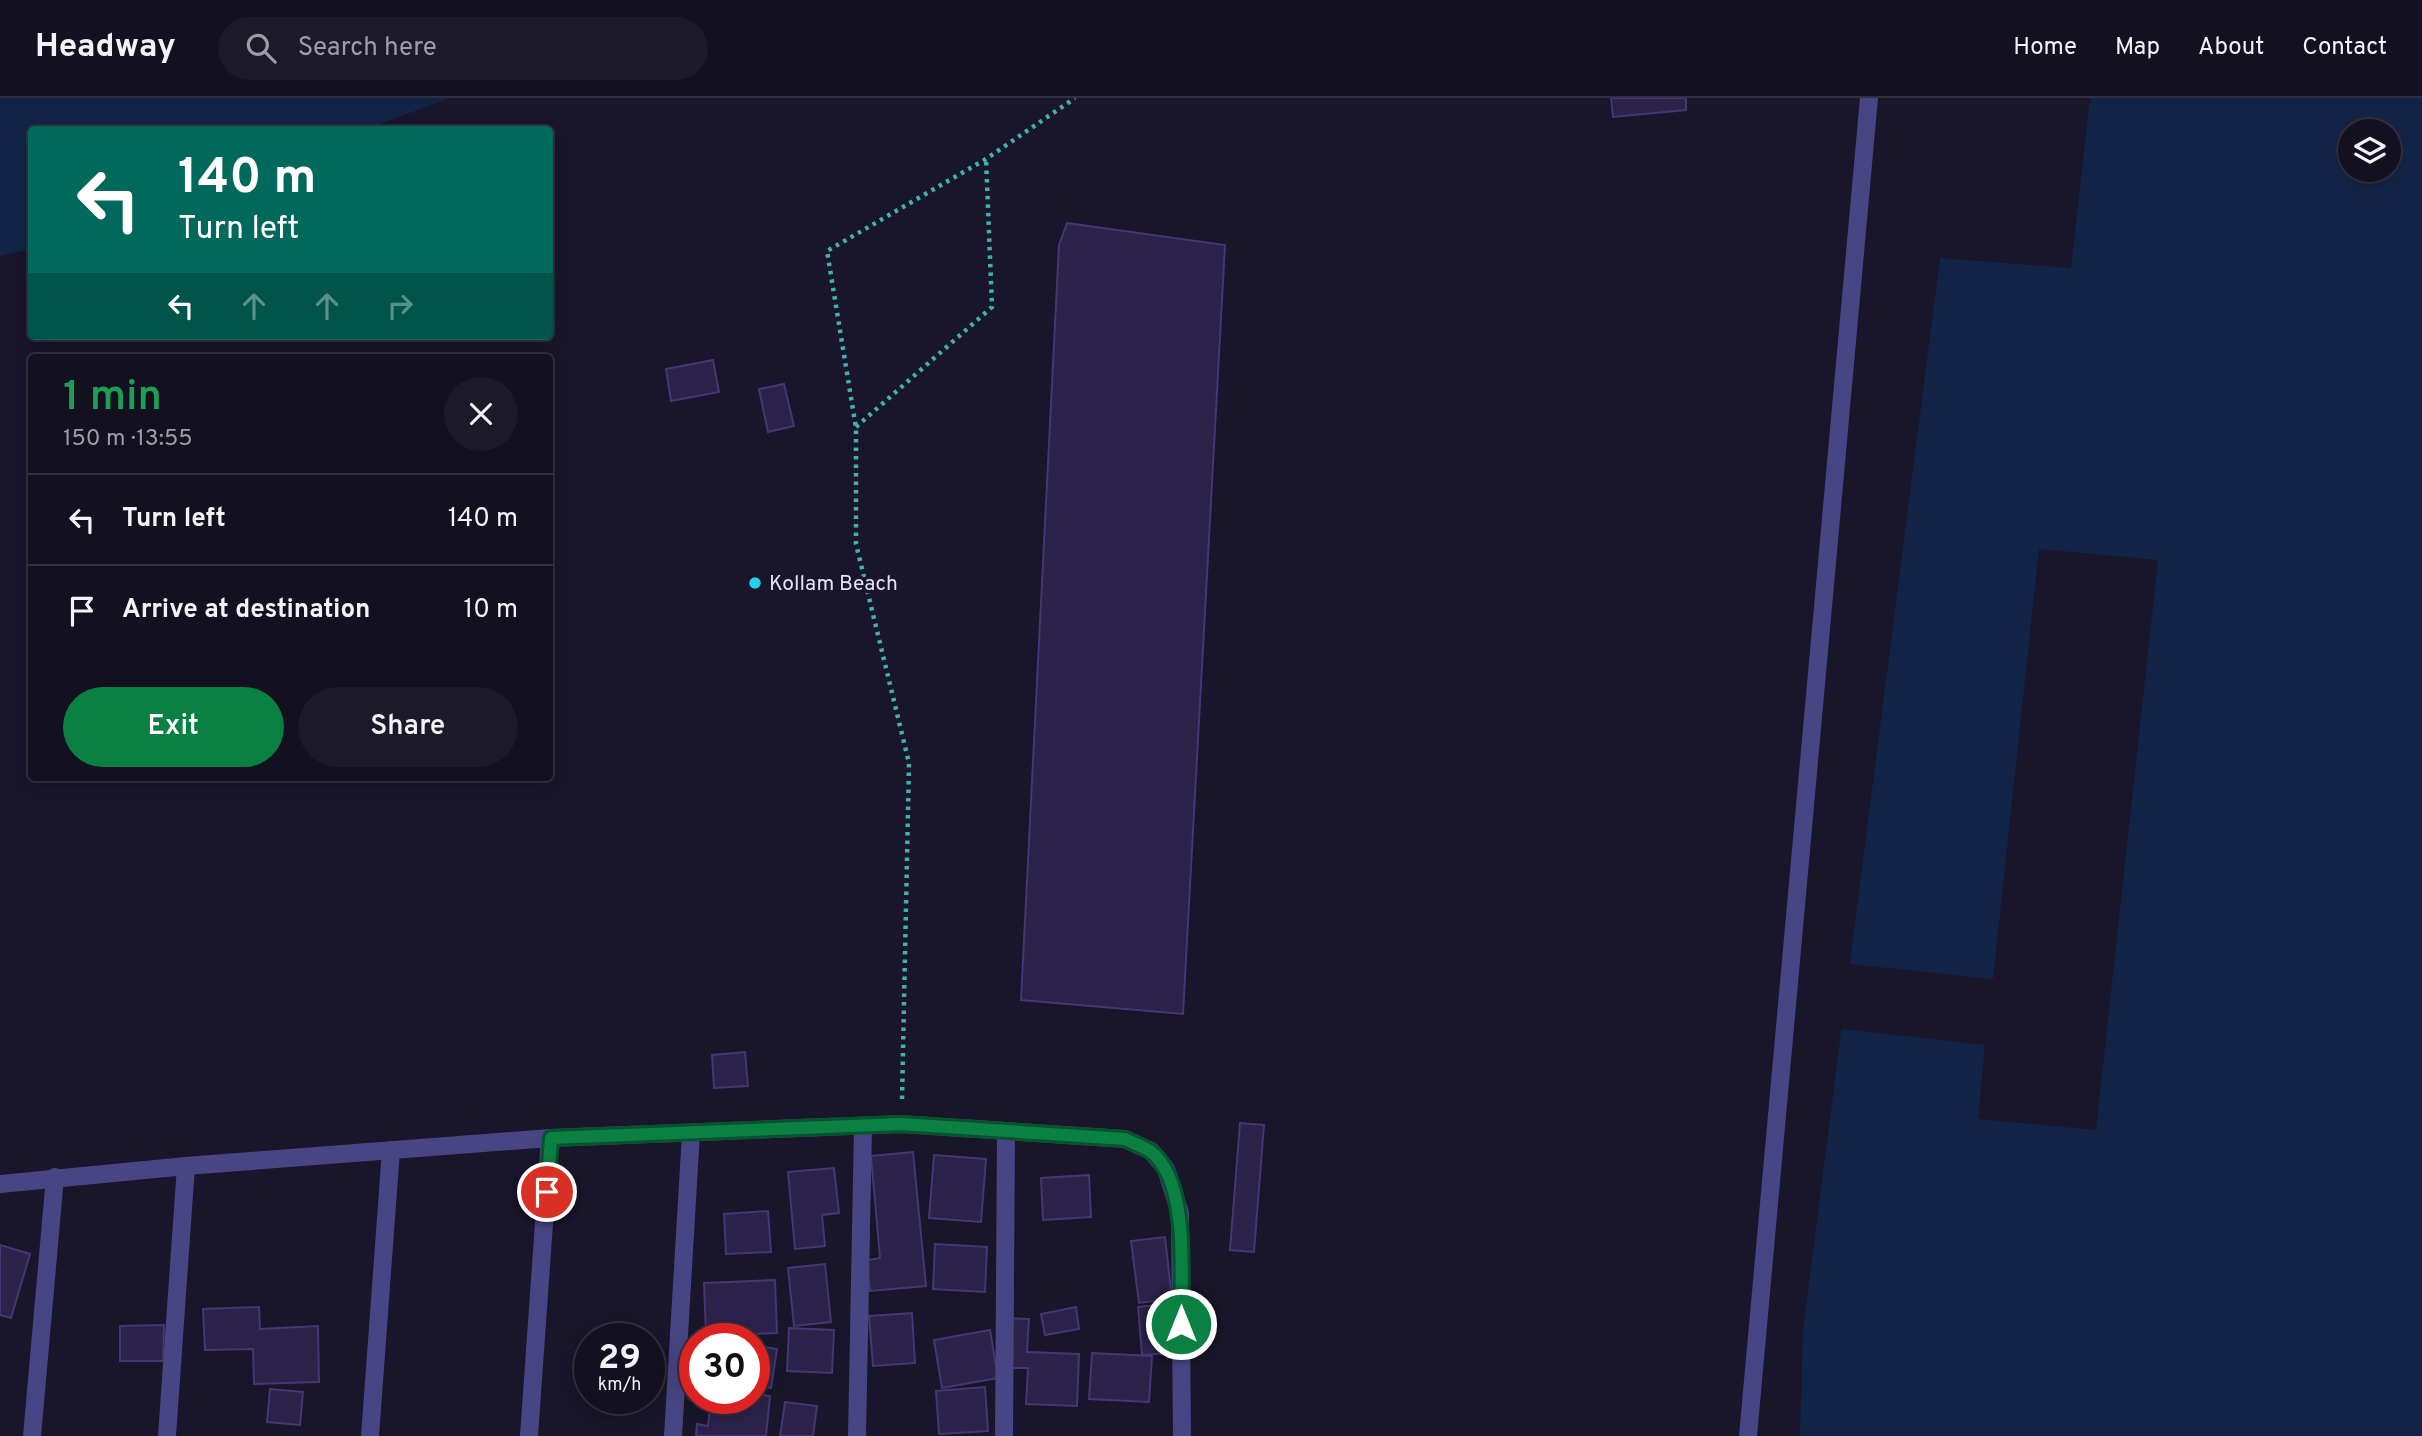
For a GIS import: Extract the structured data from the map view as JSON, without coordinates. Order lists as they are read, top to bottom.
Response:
{
  "places": ["Kollam Beach"],
  "page": {
    "header": "Headway",
    "search": "Search here",
    "nav": [
      "Home",
      "Map",
      "About",
      "Contact"
    ],
    "turn": ["140 m", "Turn left"],
    "heading": ["1 min", "150 m · 13:55"],
    "list": [
      {
        "name": "Turn left",
        "value": "140 m"
      },
      {
        "name": "Arrive at destination",
        "value": "10 m"
      }
    ],
    "buttons": ["Exit", "Share"],
    "speed": "29 km/h",
    "limit": "30"
  }
}
